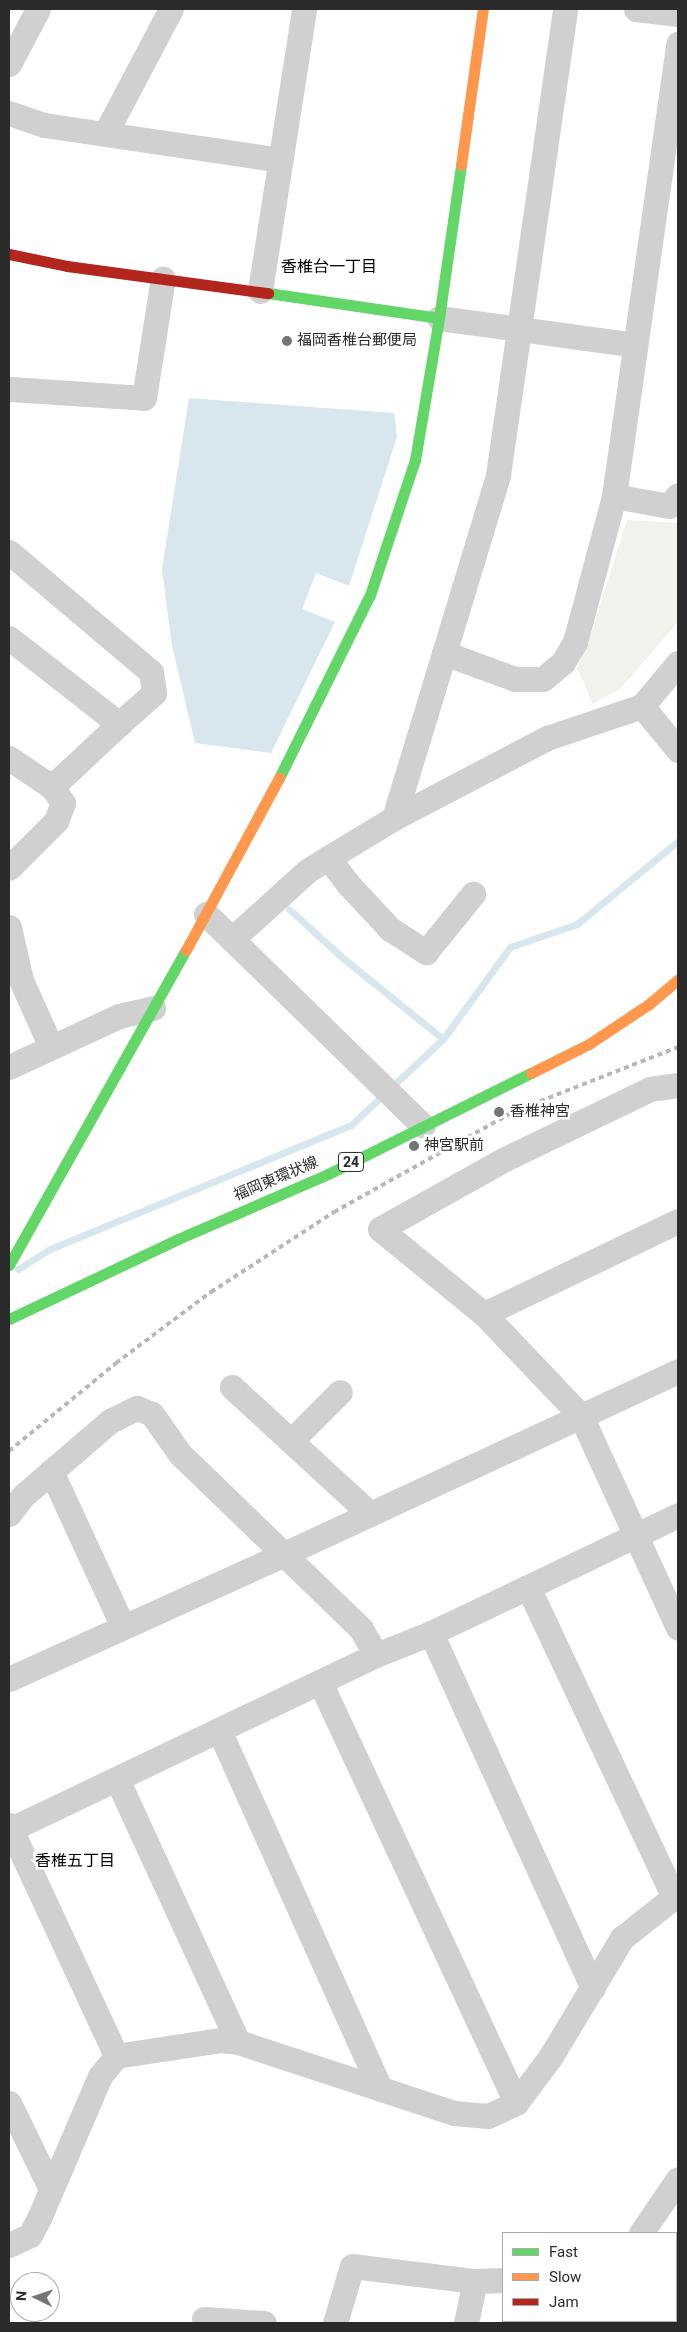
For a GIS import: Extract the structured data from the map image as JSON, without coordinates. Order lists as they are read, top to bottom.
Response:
{
  "streets": {
    "street": ["24", "福岡東環状線"]
  },
  "districts": ["香椎台一丁目", "香椎五丁目"],
  "places": ["福岡香椎台郵便局", "香椎神宮", "神宮駅前"],
  "legend": ["Fast", "Slow", "Jam"],
  "north": "left"
}
